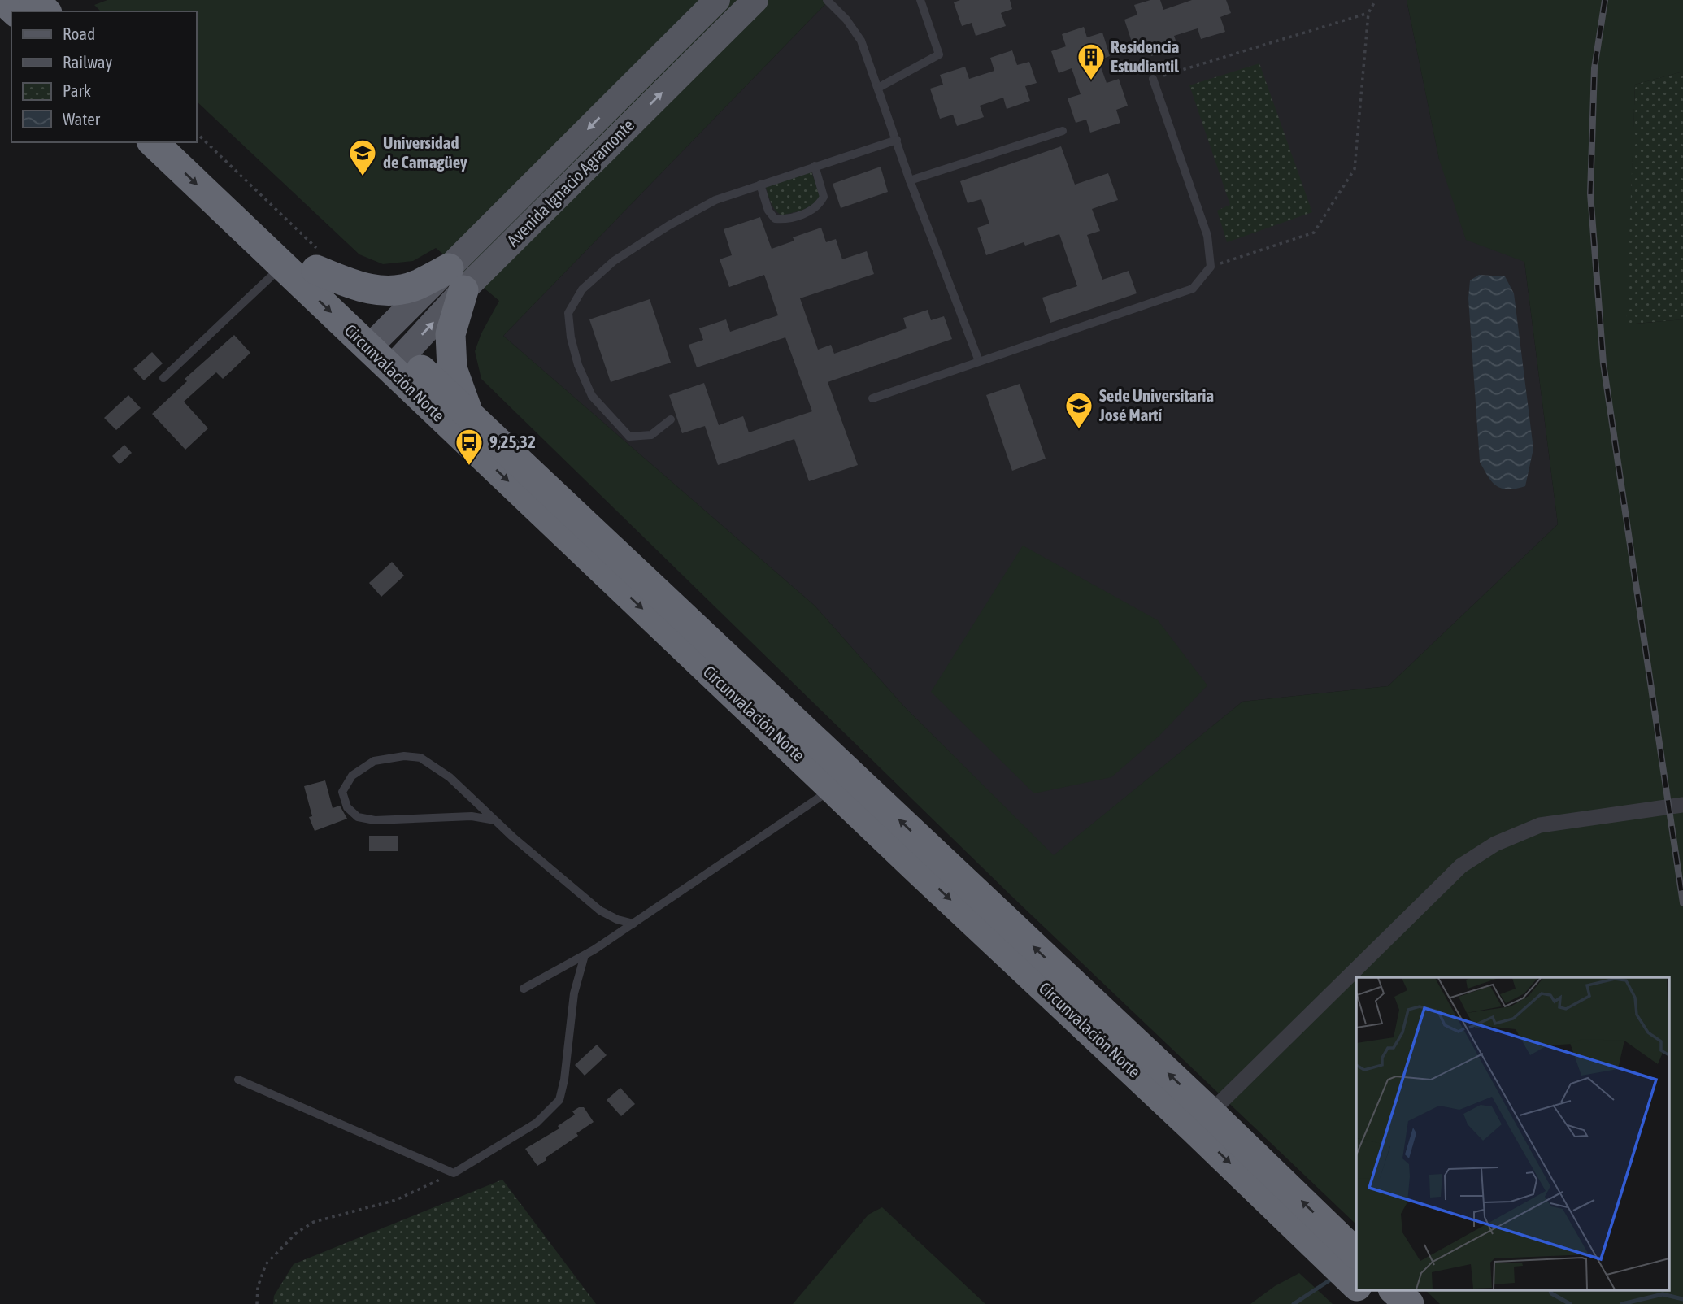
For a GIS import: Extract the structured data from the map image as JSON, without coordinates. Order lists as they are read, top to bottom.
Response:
{
  "streets": {
    "highway": ["Circunvalación Norte"],
    "main road": ["Avenida Ignacio Agramonte"]
  },
  "crossings": [
    ["Avenida Ignacio Agramonte", "Circunvalación Norte"]
  ],
  "places": {
    "building": ["Residencia Estudiantil"],
    "school or university": ["Universidad de Camagüey", "Sede Universitaria José Martí"],
    "bus stop": ["9,25,32"]
  },
  "legend": [
    "Road",
    "Railway",
    "Park",
    "Water"
  ]
}
